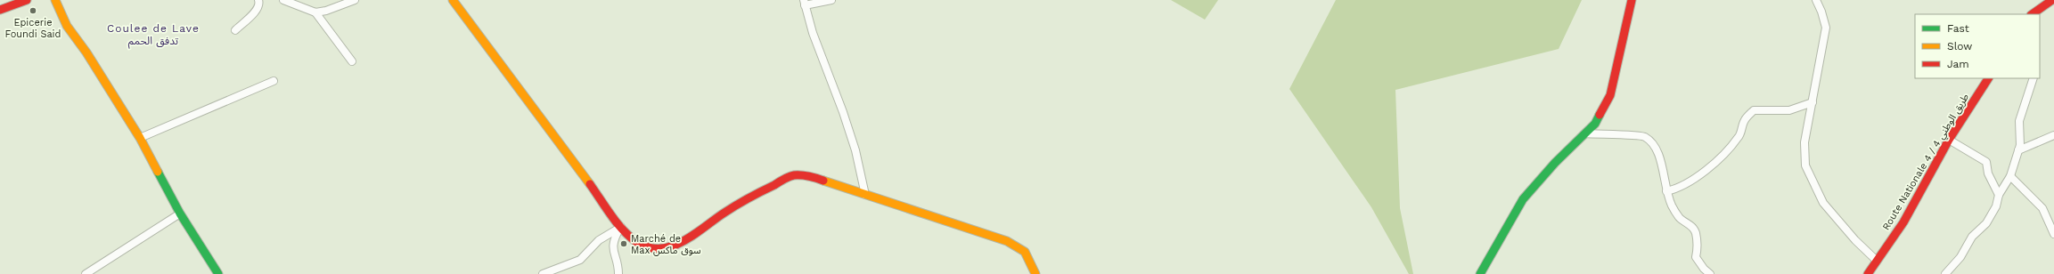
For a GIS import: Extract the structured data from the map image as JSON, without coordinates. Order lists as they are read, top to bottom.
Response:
{
  "streets": {
    "main road": ["Route Nationale 4 / طريق الوطني 4"]
  },
  "districts": ["Coulee de Lave تدفق الحمم"],
  "places": ["Epicerie Foundi Said", "Marché de Max سوق ماكس"],
  "legend": ["Fast", "Slow", "Jam"]
}
